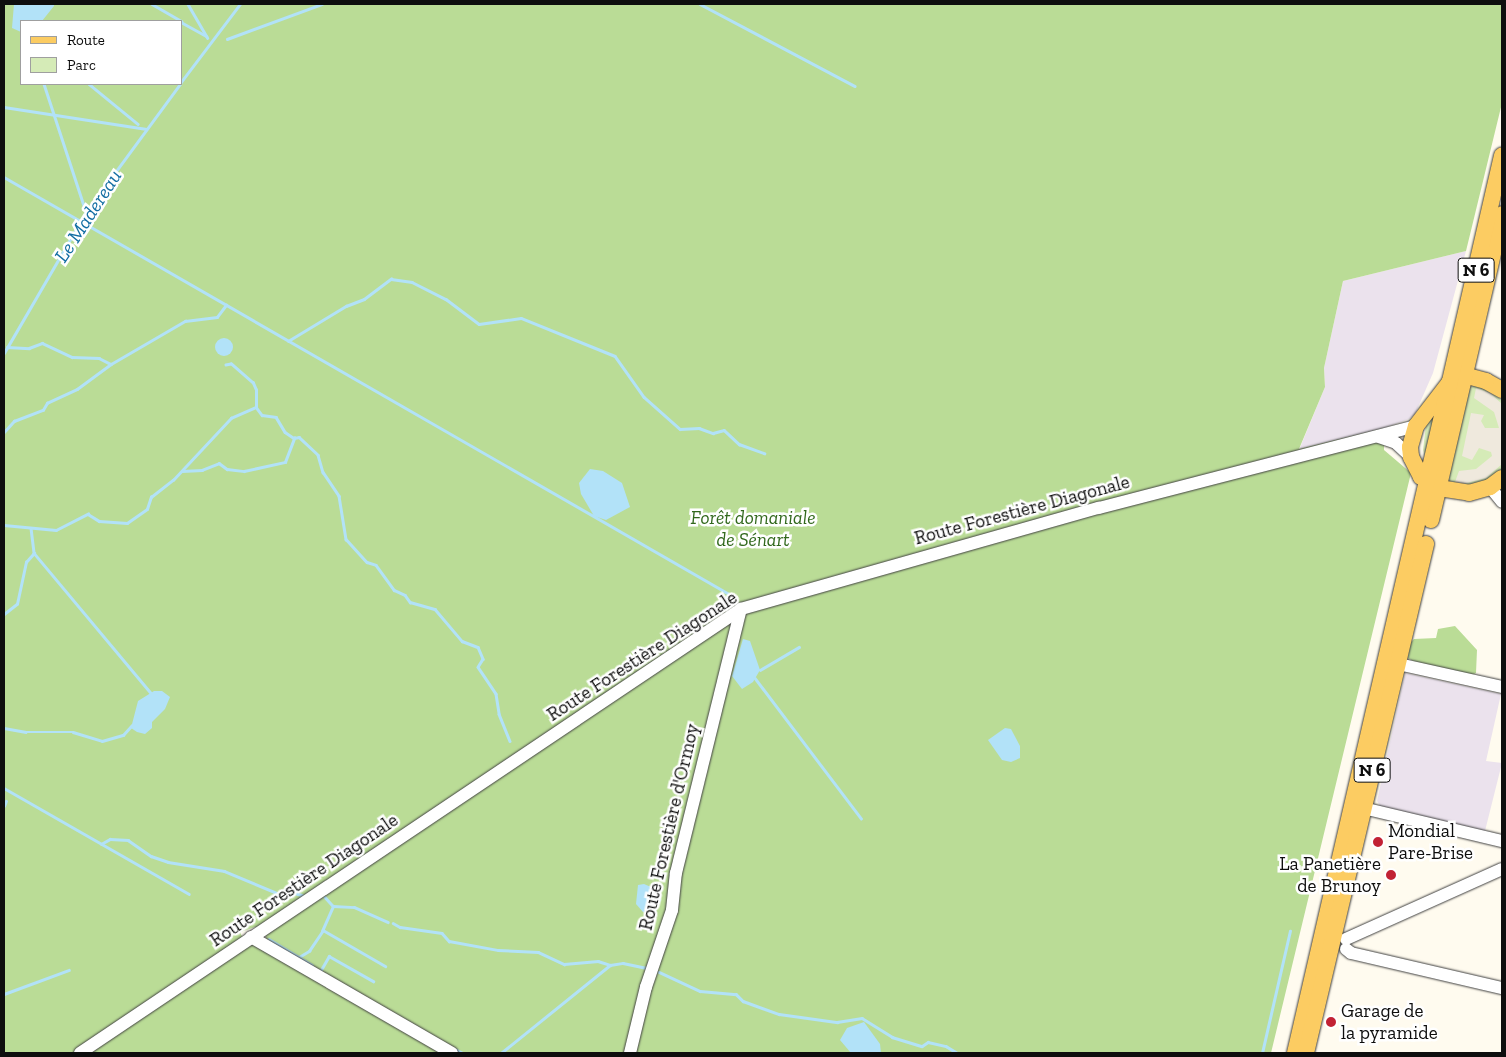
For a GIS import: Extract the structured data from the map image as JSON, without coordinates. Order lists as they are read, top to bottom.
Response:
{
  "streets": {
    "main road": ["N 6"],
    "street": ["Route Forestière Diagonale", "Route Forestière d'Ormoy"]
  },
  "crossings": [
    ["Route Forestière Diagonale", "Route Forestière d'Ormoy"]
  ],
  "water": ["Le Madereau"],
  "parks": ["Forêt domaniale de Sénart"],
  "places": ["Mondial Pare-Brise", "La Panetière de Brunoy", "Garage de la pyramide"],
  "legend": ["Route", "Parc"]
}
